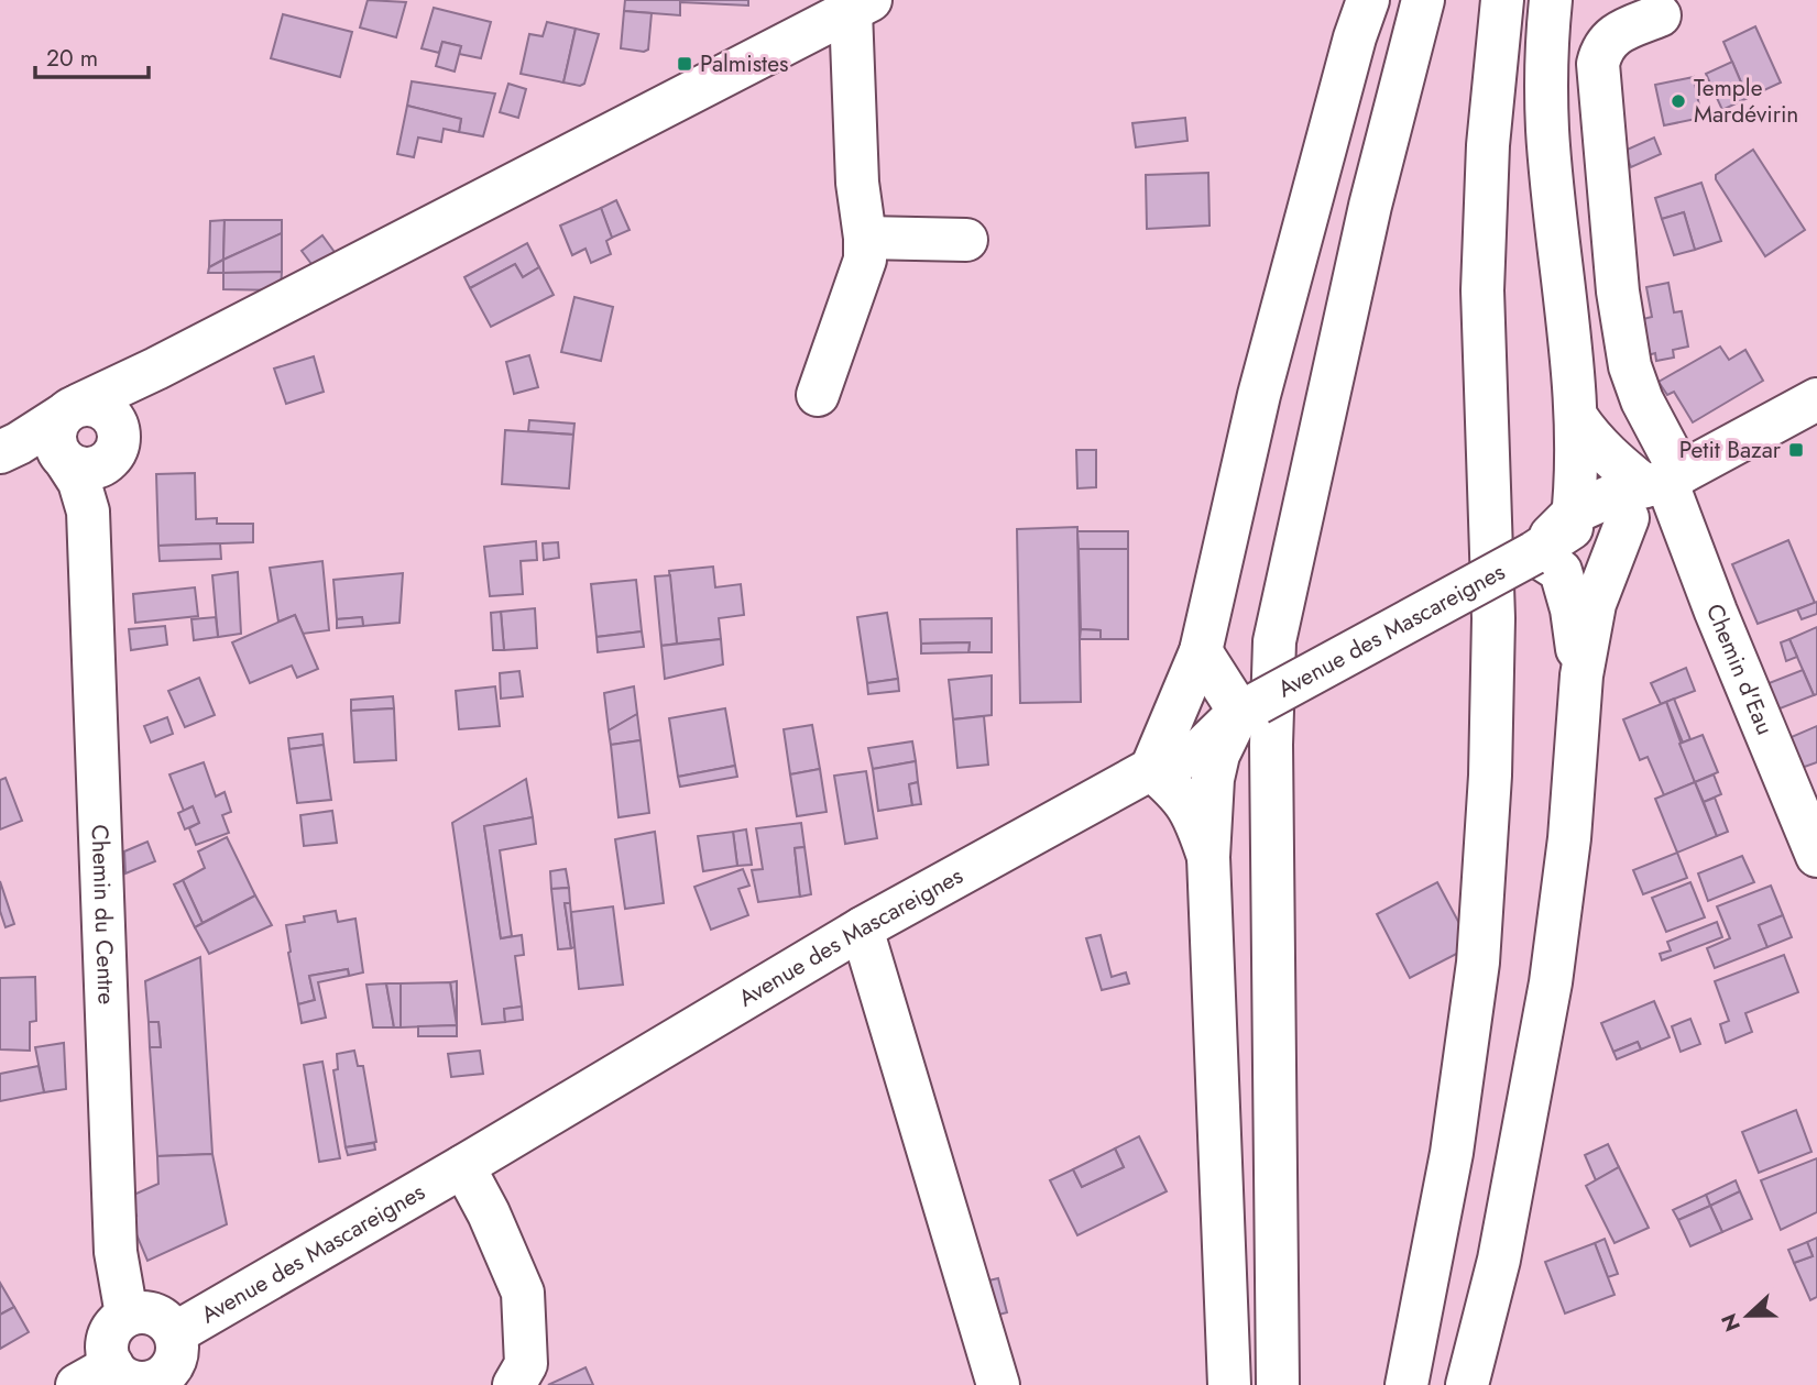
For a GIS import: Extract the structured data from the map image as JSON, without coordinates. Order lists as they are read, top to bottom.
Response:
{
  "streets": {
    "main road": ["Avenue des Mascareignes", "Chemin d'Eau", "Chemin du Centre"]
  },
  "places": {
    "transit": ["Palmistes", "Petit Bazar"],
    "other": ["Temple Mardévirin"]
  },
  "scale_bar": "20 m",
  "north": "left"
}
